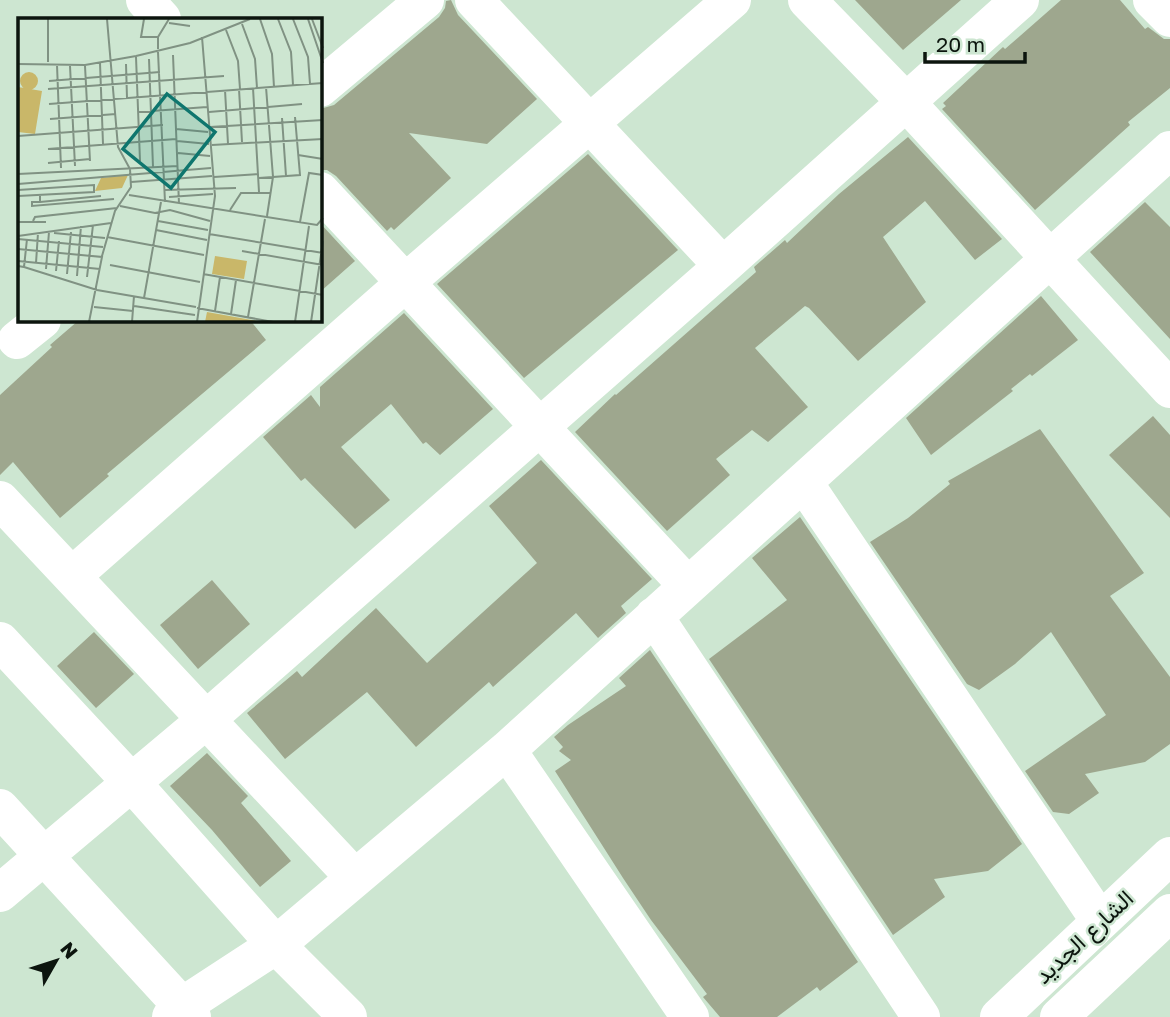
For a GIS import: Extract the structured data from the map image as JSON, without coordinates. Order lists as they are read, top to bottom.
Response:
{
  "streets": {
    "street": ["الشارع الجديد"]
  },
  "scale_bar": "20 m",
  "north": "top right"
}
